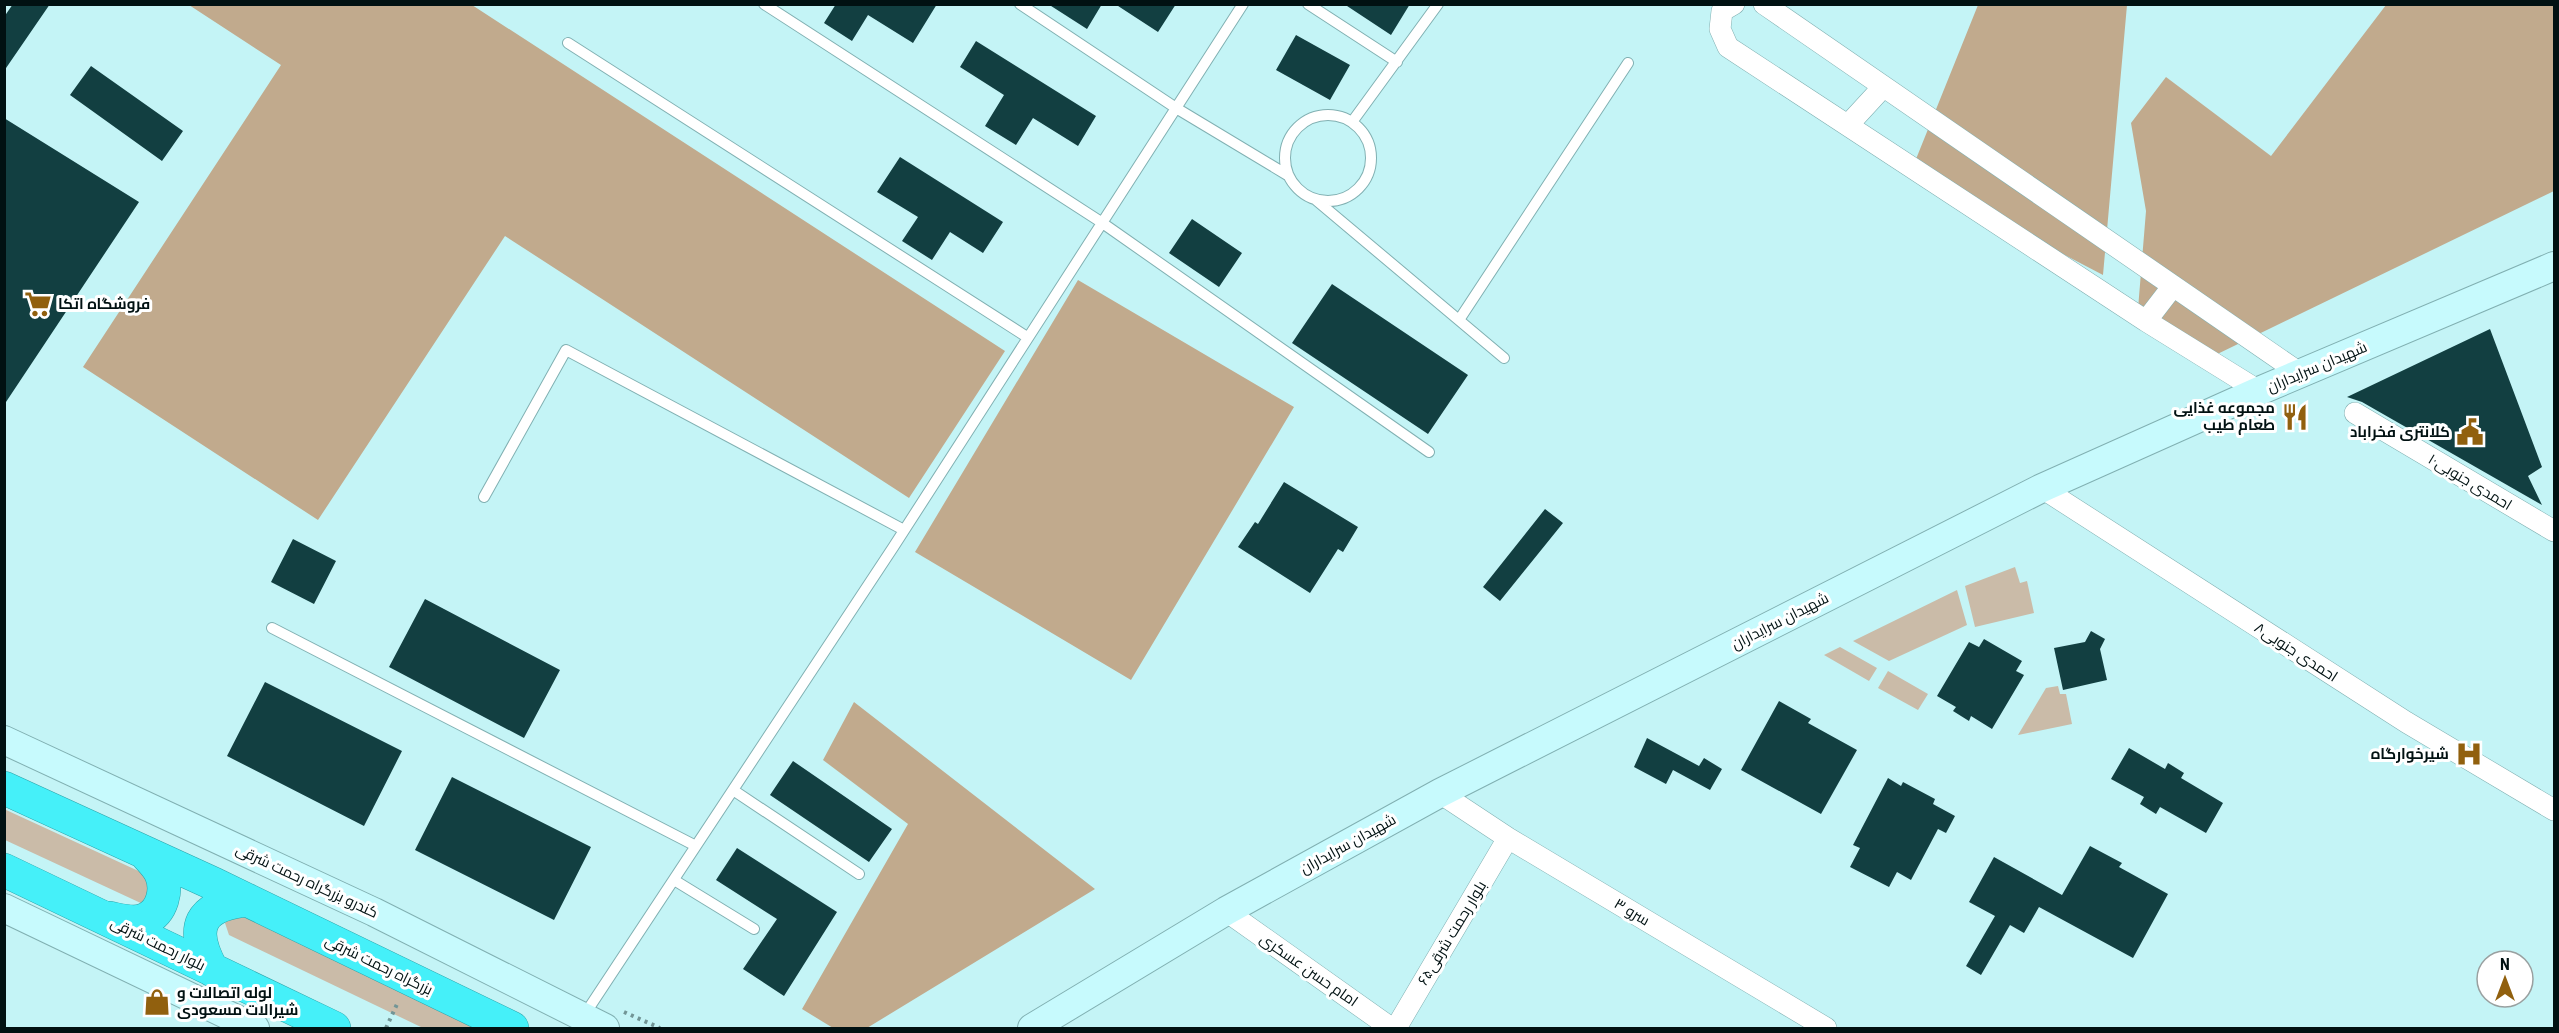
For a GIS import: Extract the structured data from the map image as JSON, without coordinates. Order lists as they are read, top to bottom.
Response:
{
  "streets": {
    "highway": ["بلوار رحمت شرقی", "بزرگراه رحمت شرقی"],
    "street": [
      "شهیدان سرایداران",
      "احمدی جنوبی۱۰",
      "احمدی جنوبی۸",
      "کندرو بزرگراه رحمت شرقی",
      "سرو ۳",
      "بلوار رحمت شرقی۶۵",
      "امام حسن عسکری"
    ]
  },
  "crossings": [
    ["شهیدان سرایداران", "احمدی جنوبی۸"],
    ["شهیدان سرایداران", "سرو ۳"],
    ["شهیدان سرایداران", "امام حسن عسکری"],
    ["سرو ۳", "بلوار رحمت شرقی۶۵"],
    ["بلوار رحمت شرقی۶۵", "امام حسن عسکری"]
  ],
  "places": {
    "supermarket": ["فروشگاه اتکا"],
    "restaurant": ["مجموعه غذایی طعام طیب"],
    "public building": ["کلانتری فخراباد"],
    "hospital": ["شیرخوارگاه"],
    "shop": ["لوله اتصالات و شیرالات مسعودی"]
  },
  "north": "top"
}
